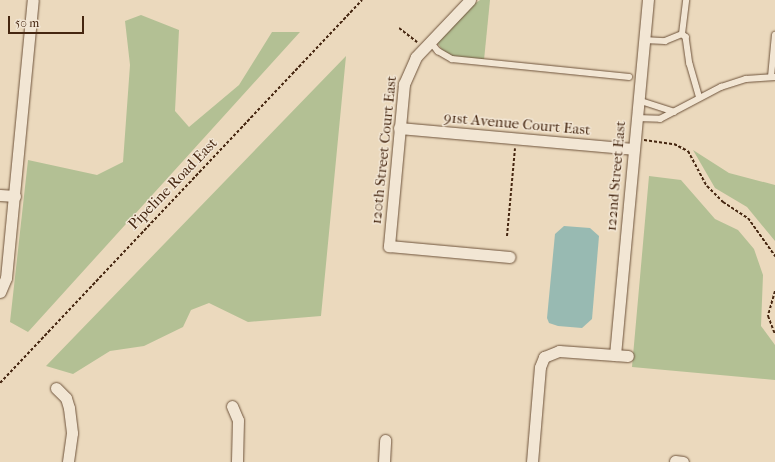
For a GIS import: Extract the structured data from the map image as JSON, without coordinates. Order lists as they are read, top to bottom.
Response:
{
  "streets": {
    "street": ["91st Avenue Court East", "120th Street Court East", "122nd Street East"],
    "path": ["Pipeline Road East"]
  },
  "crossings": [
    ["91st Avenue Court East", "120th Street Court East"],
    ["91st Avenue Court East", "122nd Street East"]
  ],
  "scale_bar": "50 m"
}
